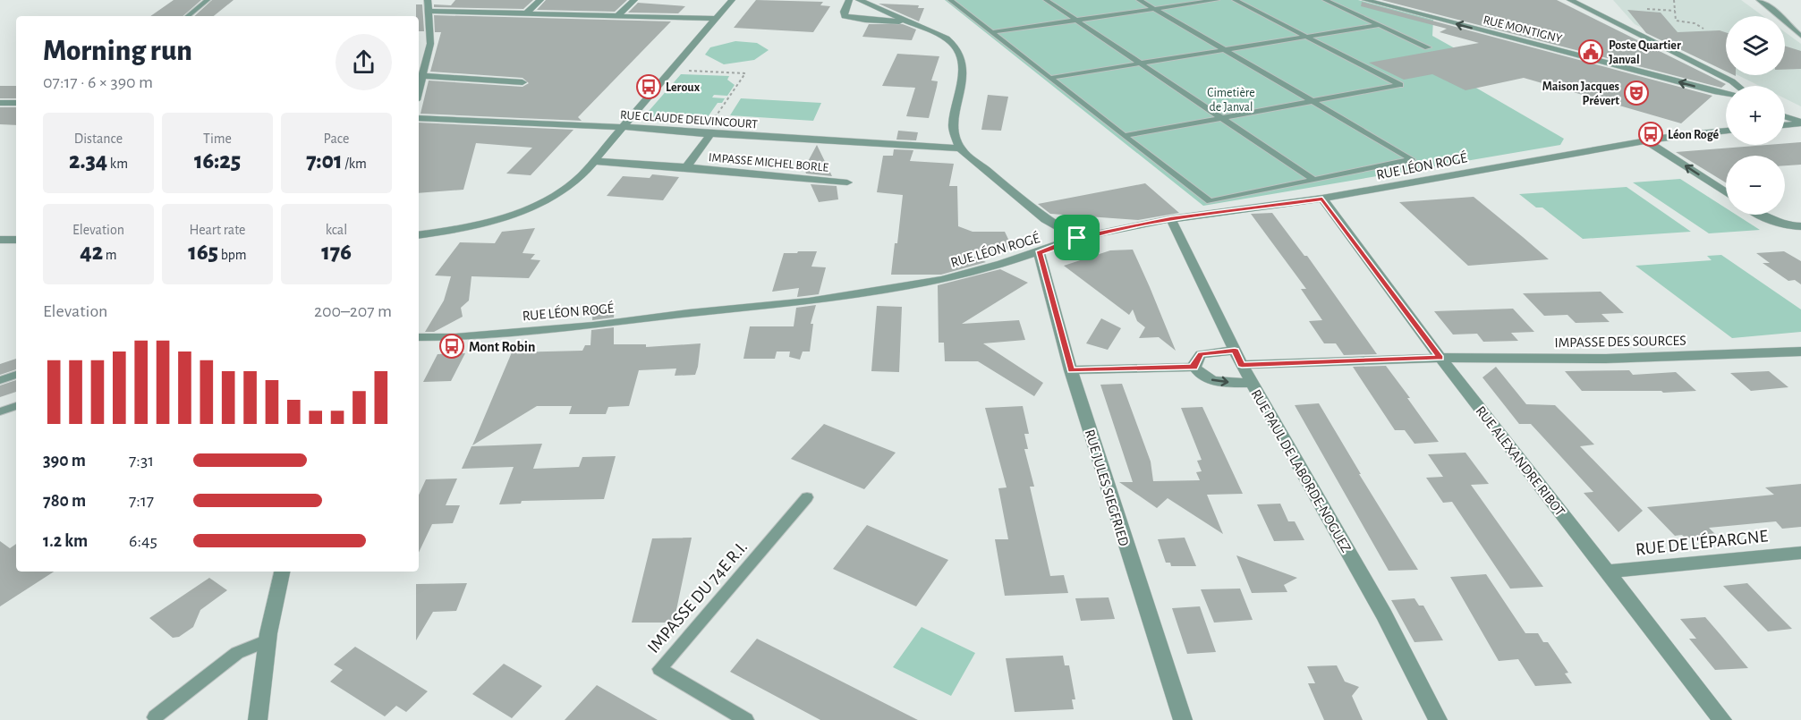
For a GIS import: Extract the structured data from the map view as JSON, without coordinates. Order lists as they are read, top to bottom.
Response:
{
  "streets": {
    "street": [
      "RUE MONTIGNY",
      "RUE CLAUDE DELVINCOURT",
      "IMPASSE MICHEL BORLE",
      "RUE LÉON ROGÉ",
      "IMPASSE DES SOURCES",
      "RUE ALEXANDRE RIBOT",
      "RUE PAUL DE LABORDE-NOGUEZ",
      "RUE JULES SIEGFRIED",
      "RUE DE L'ÉPARGNE"
    ],
    "lane": ["IMPASSE DU 74E R.I."]
  },
  "crossings": [
    ["RUE LÉON ROGÉ", "RUE ALEXANDRE RIBOT"],
    ["RUE LÉON ROGÉ", "RUE PAUL DE LABORDE-NOGUEZ"],
    ["RUE LÉON ROGÉ", "RUE JULES SIEGFRIED"],
    ["IMPASSE DES SOURCES", "RUE ALEXANDRE RIBOT"],
    ["IMPASSE DES SOURCES", "RUE PAUL DE LABORDE-NOGUEZ"],
    ["RUE ALEXANDRE RIBOT", "RUE DE L'ÉPARGNE"]
  ],
  "parks": ["Cimetière de Janval"],
  "places": {
    "public building": ["Poste Quartier Janval"],
    "bus stop": ["Leroux", "Léon Rogé", "Mont Robin"],
    "theatre": ["Maison Jacques Prévert"]
  },
  "page": {
    "map_buttons": ["+", "−"],
    "heading": ["Morning run", "07:17 · 6 × 390 m"],
    "stats": [
      ["Distance", "2.34 km"],
      ["Time", "16:25"],
      ["Pace", "7:01 /km"],
      ["Elevation", "42 m"],
      ["Heart rate", "165 bpm"],
      ["kcal", "176"]
    ],
    "chart": ["Elevation", "200–207 m"],
    "list": [
      {
        "name": "390 m",
        "note": "7:31"
      },
      {
        "name": "780 m",
        "note": "7:17"
      },
      {
        "name": "1.2 km",
        "note": "6:45"
      }
    ]
  }
}
